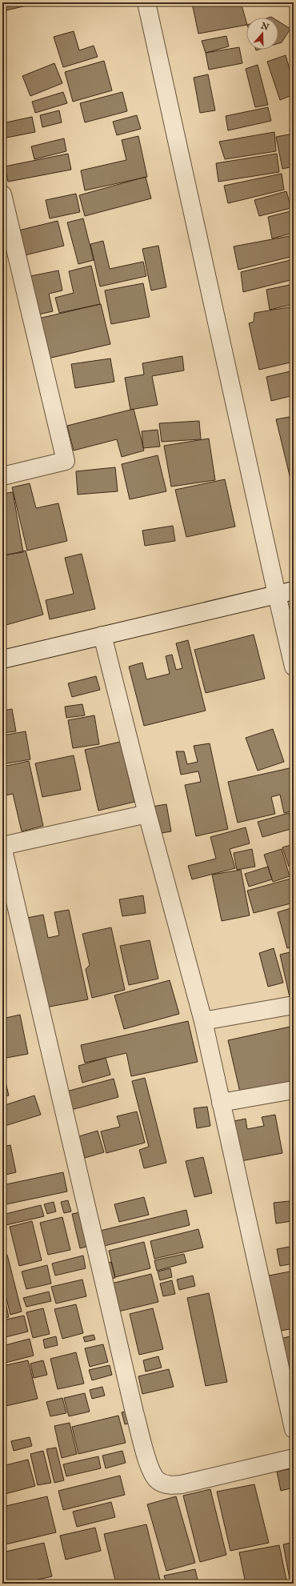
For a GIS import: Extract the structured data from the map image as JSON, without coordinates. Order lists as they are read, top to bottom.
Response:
{
  "north": "top"
}
